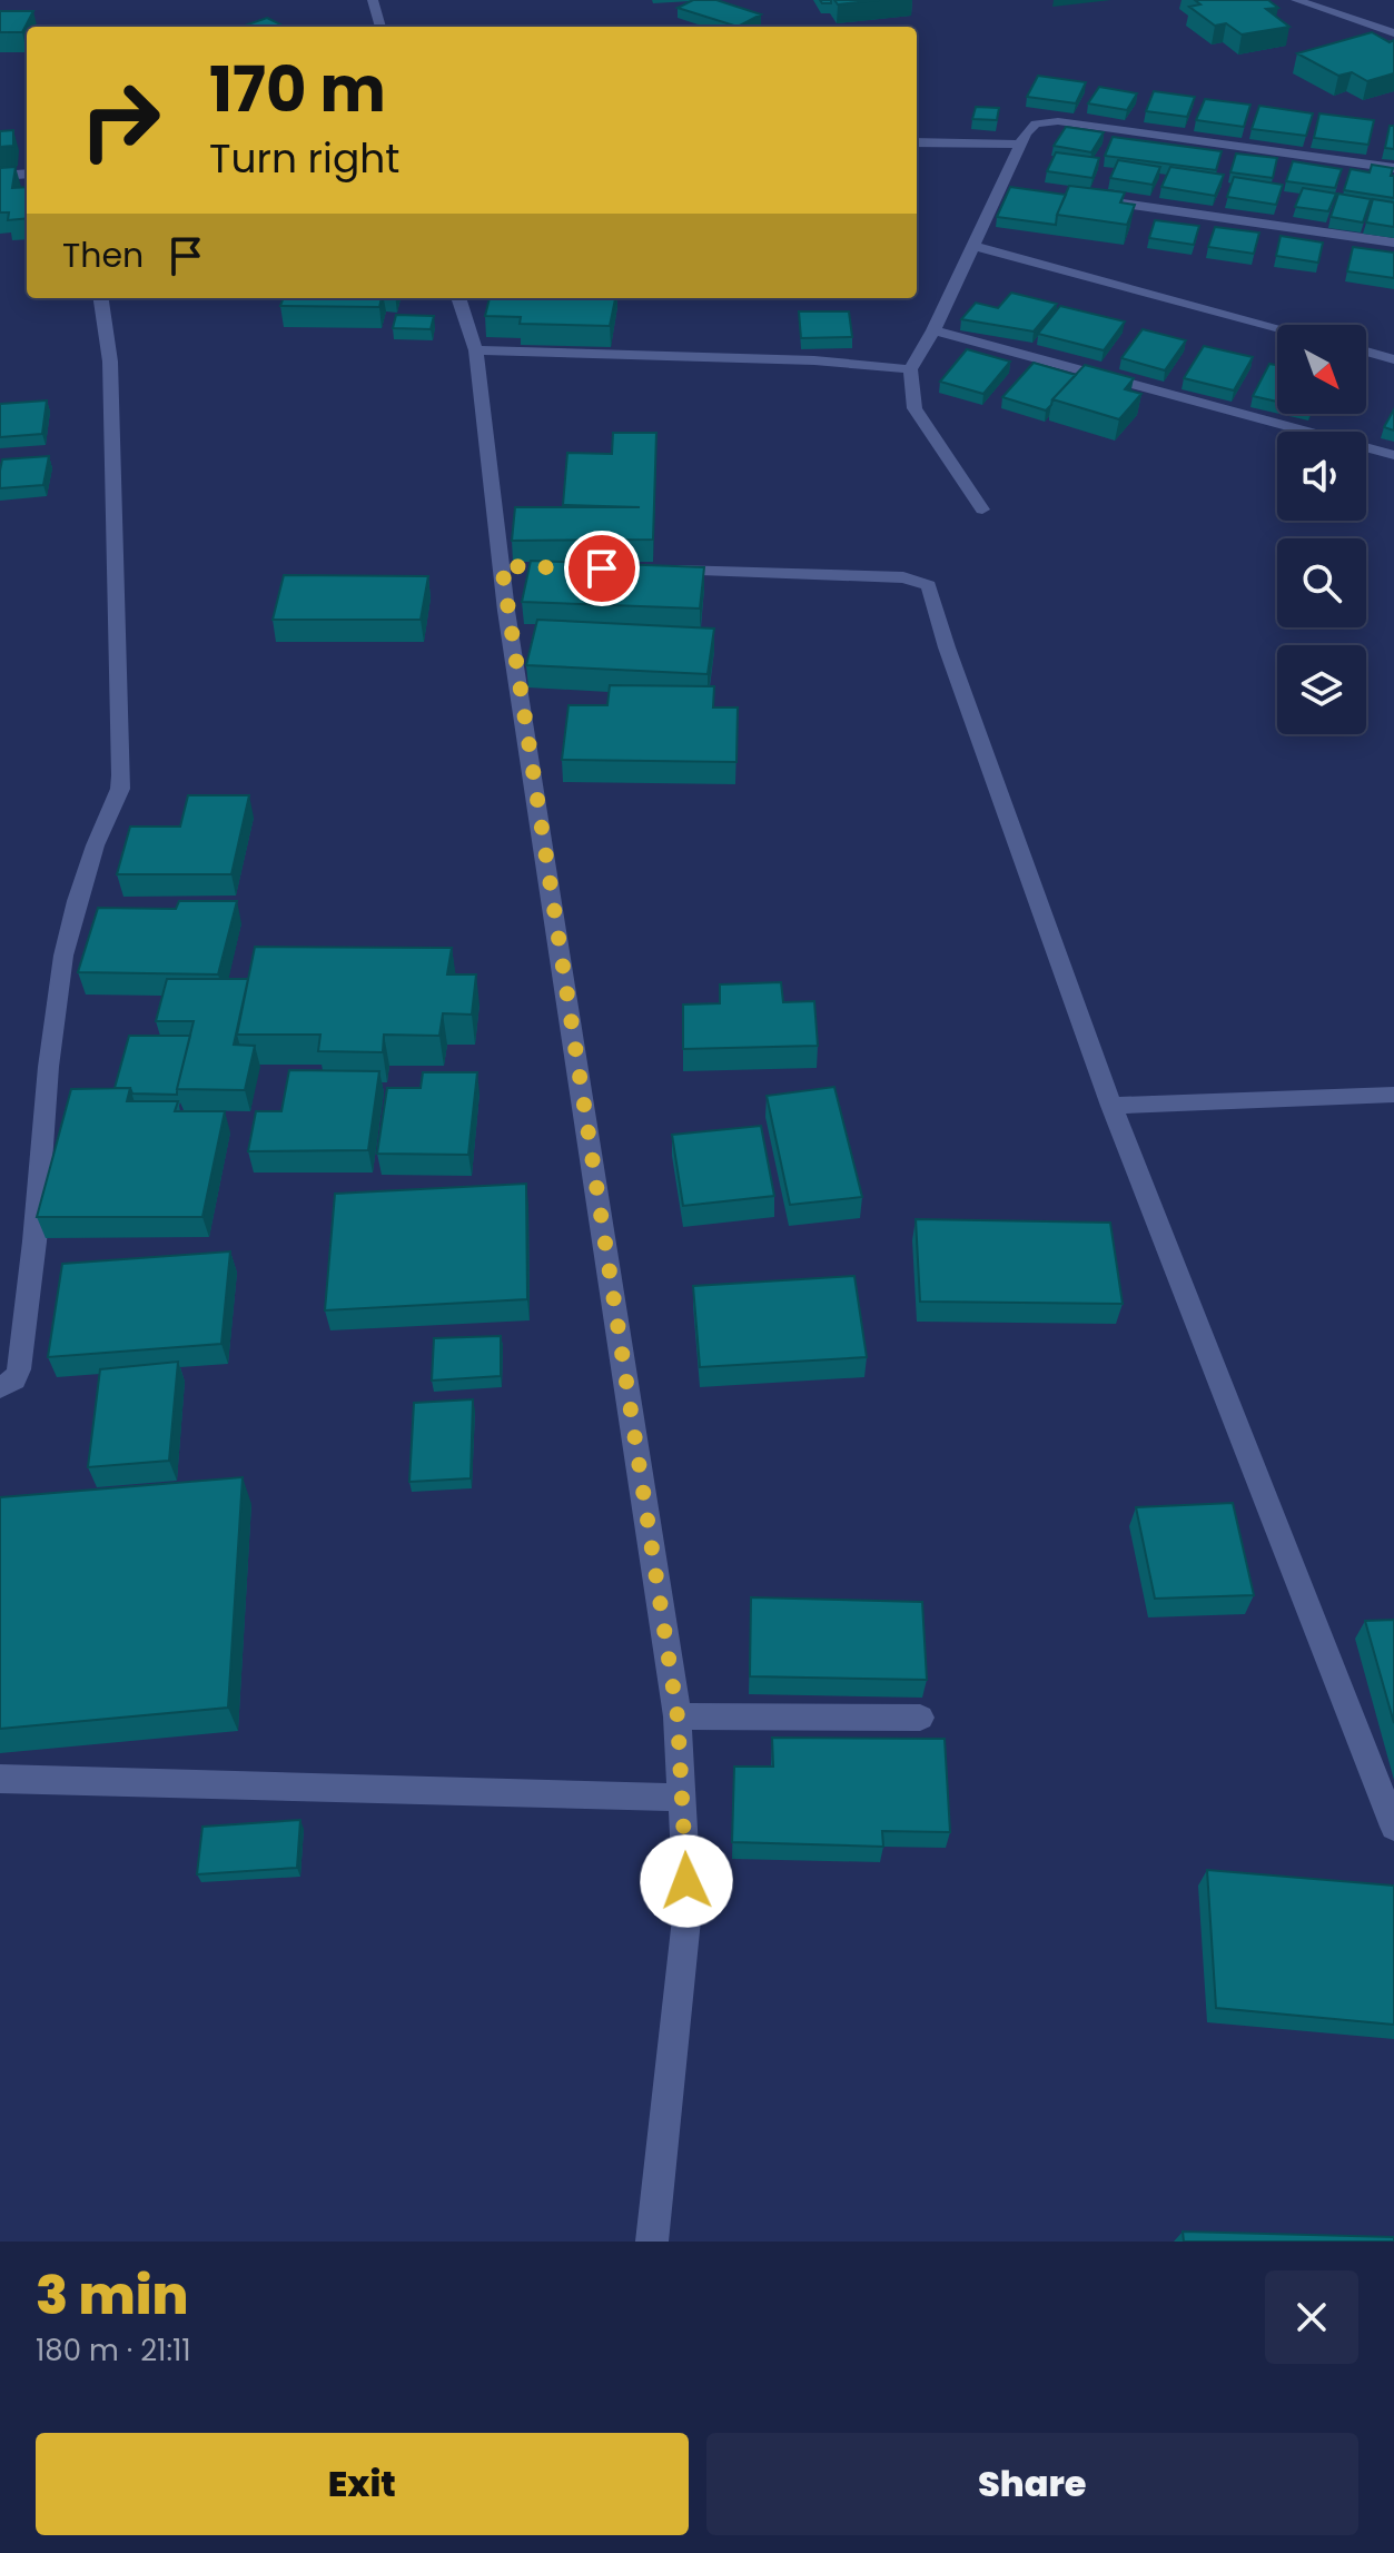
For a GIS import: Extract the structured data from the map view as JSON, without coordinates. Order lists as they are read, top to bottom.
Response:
{
  "north": "bottom right",
  "page": {
    "turn": ["170 m", "Turn right"],
    "then": "Then",
    "heading": ["3 min", "180 m · 21:11"],
    "buttons": ["Exit", "Share"]
  }
}
